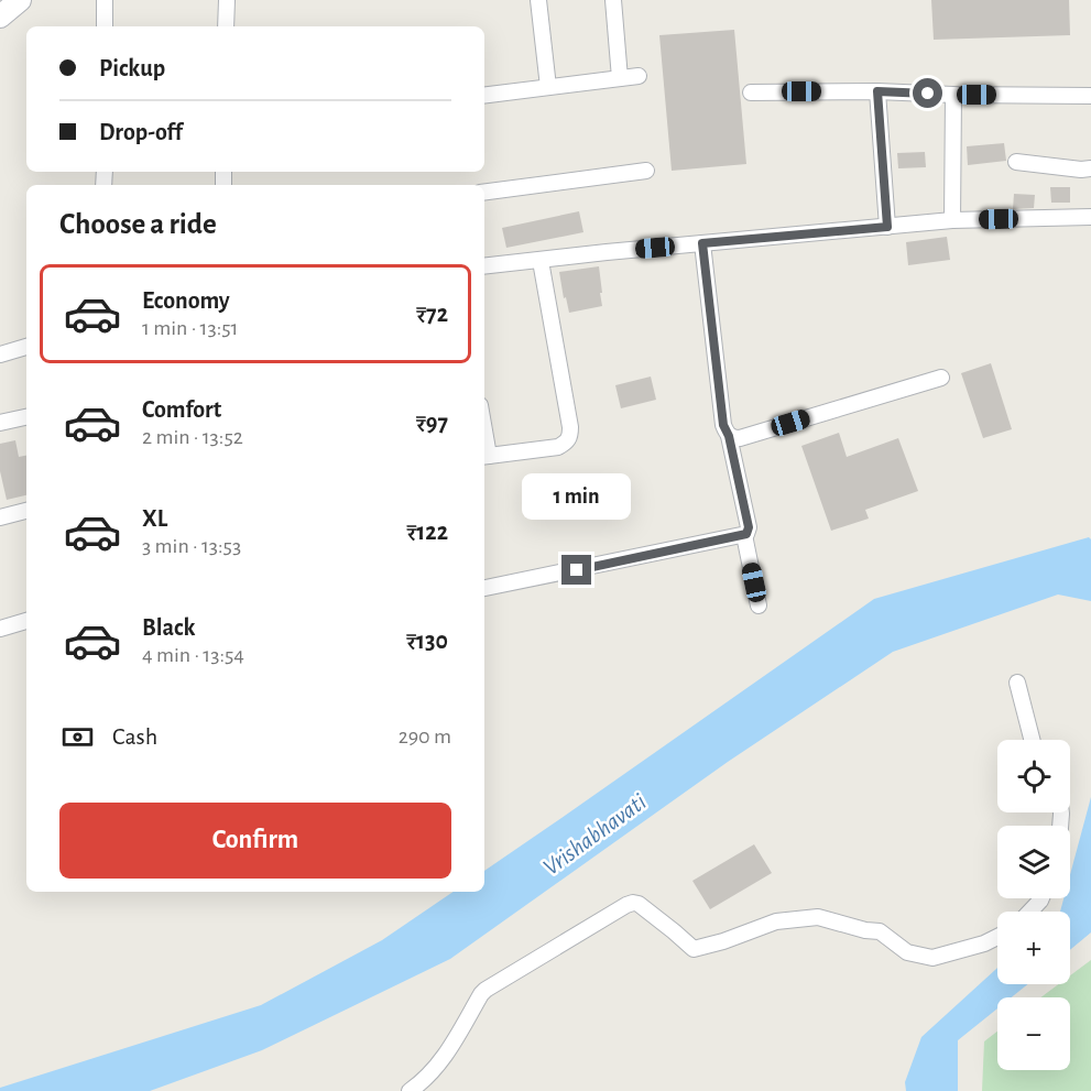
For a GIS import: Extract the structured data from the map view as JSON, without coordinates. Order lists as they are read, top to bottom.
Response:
{
  "water": ["Vrishabhavati"],
  "page": {
    "banner": ["Pickup", "Drop-off"],
    "heading": "Choose a ride",
    "list": [
      {
        "name": "Economy",
        "note": "1 min · 13:51",
        "value": "₹72"
      },
      {
        "name": "Comfort",
        "note": "2 min · 13:52",
        "value": "₹97"
      },
      {
        "name": "XL",
        "note": "3 min · 13:53",
        "value": "₹122"
      },
      {
        "name": "Black",
        "note": "4 min · 13:54",
        "value": "₹130"
      }
    ],
    "bubble": "1 min",
    "pay": ["Cash", "290 m"],
    "map_buttons": ["+", "−"],
    "buttons": "Confirm"
  }
}
